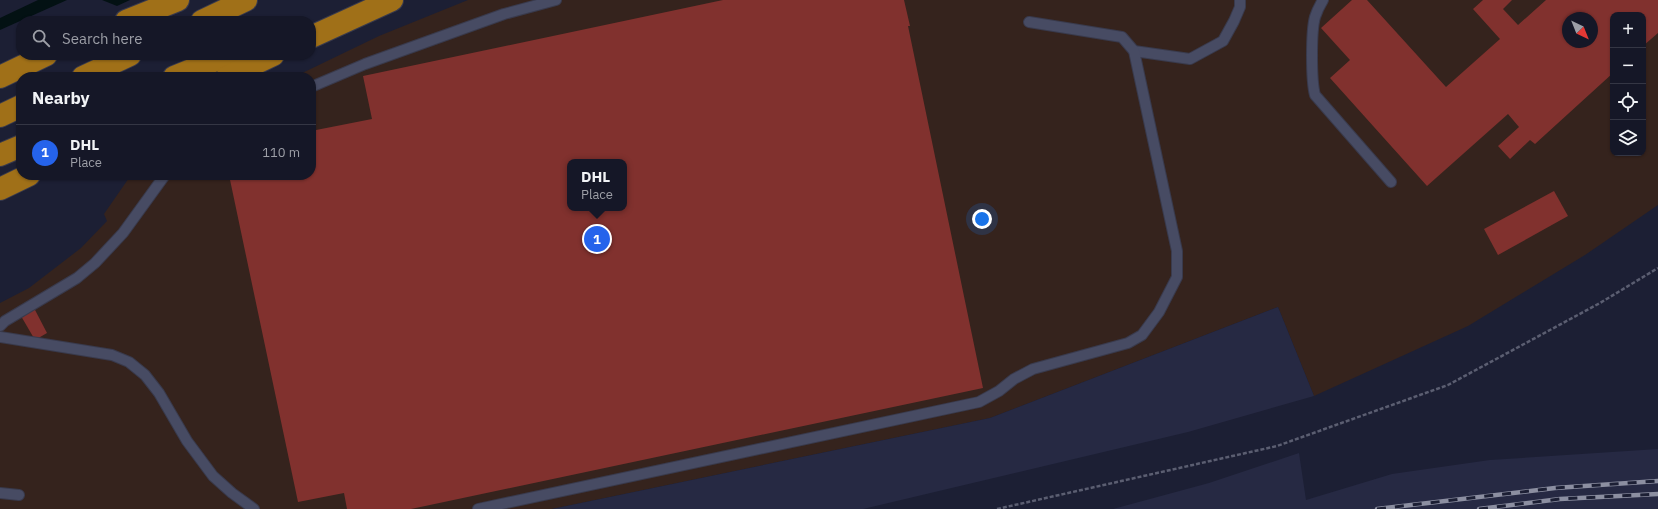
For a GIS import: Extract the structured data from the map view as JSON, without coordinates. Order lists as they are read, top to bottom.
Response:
{
  "north": "bottom right",
  "page": {
    "map_buttons": ["+", "−"],
    "search": "Search here",
    "heading": "Nearby",
    "list": [
      {
        "mark": "1",
        "name": "DHL",
        "note": "Place",
        "value": "110 m"
      }
    ],
    "popup": ["DHL", "Place"],
    "pins": "1"
  }
}
